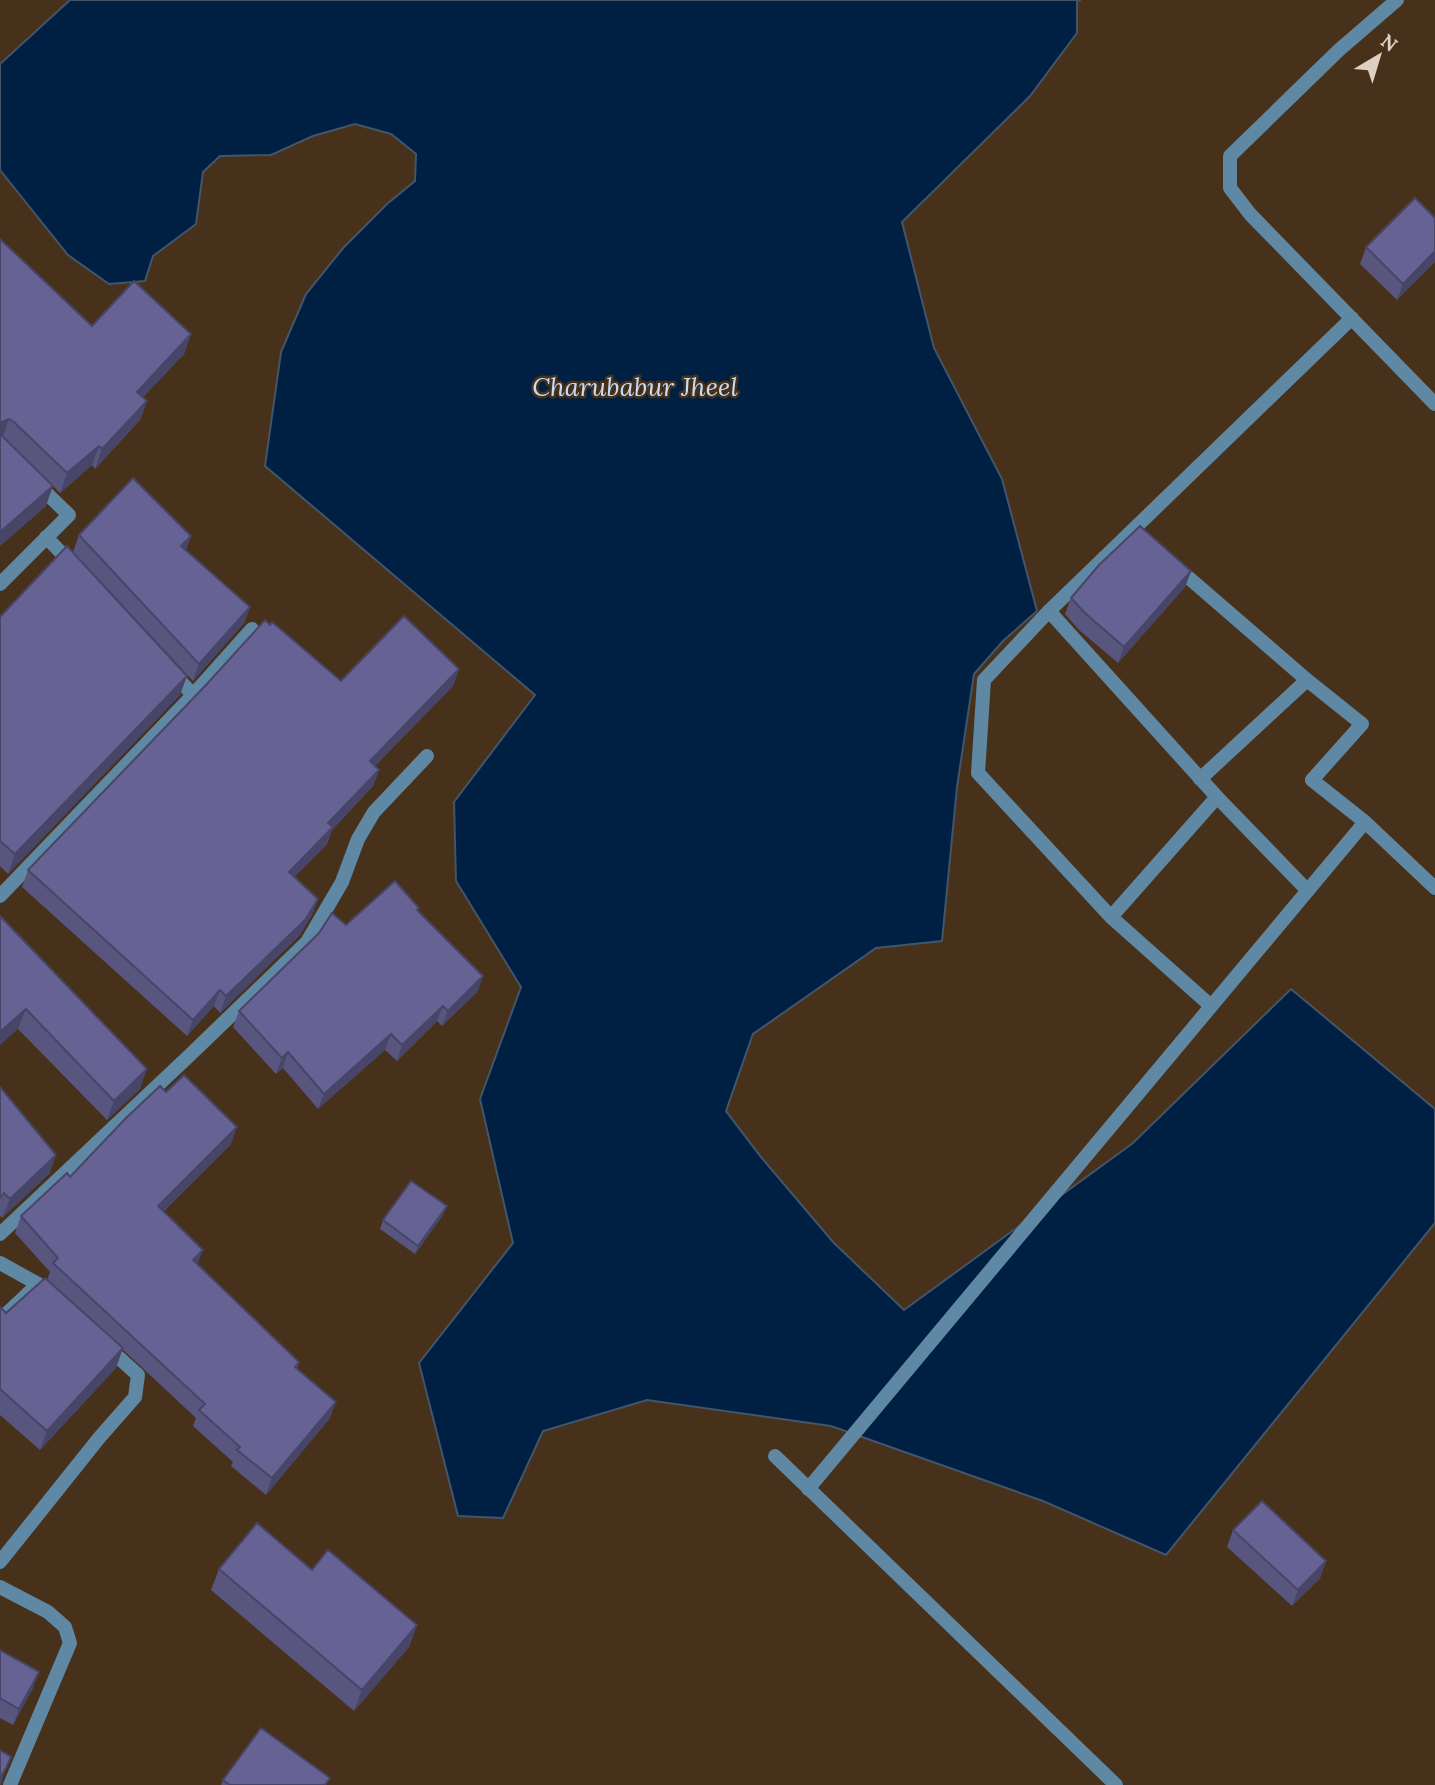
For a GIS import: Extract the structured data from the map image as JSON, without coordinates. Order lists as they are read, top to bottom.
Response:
{
  "water": ["Charubabur Jheel"],
  "north": "top right"
}
